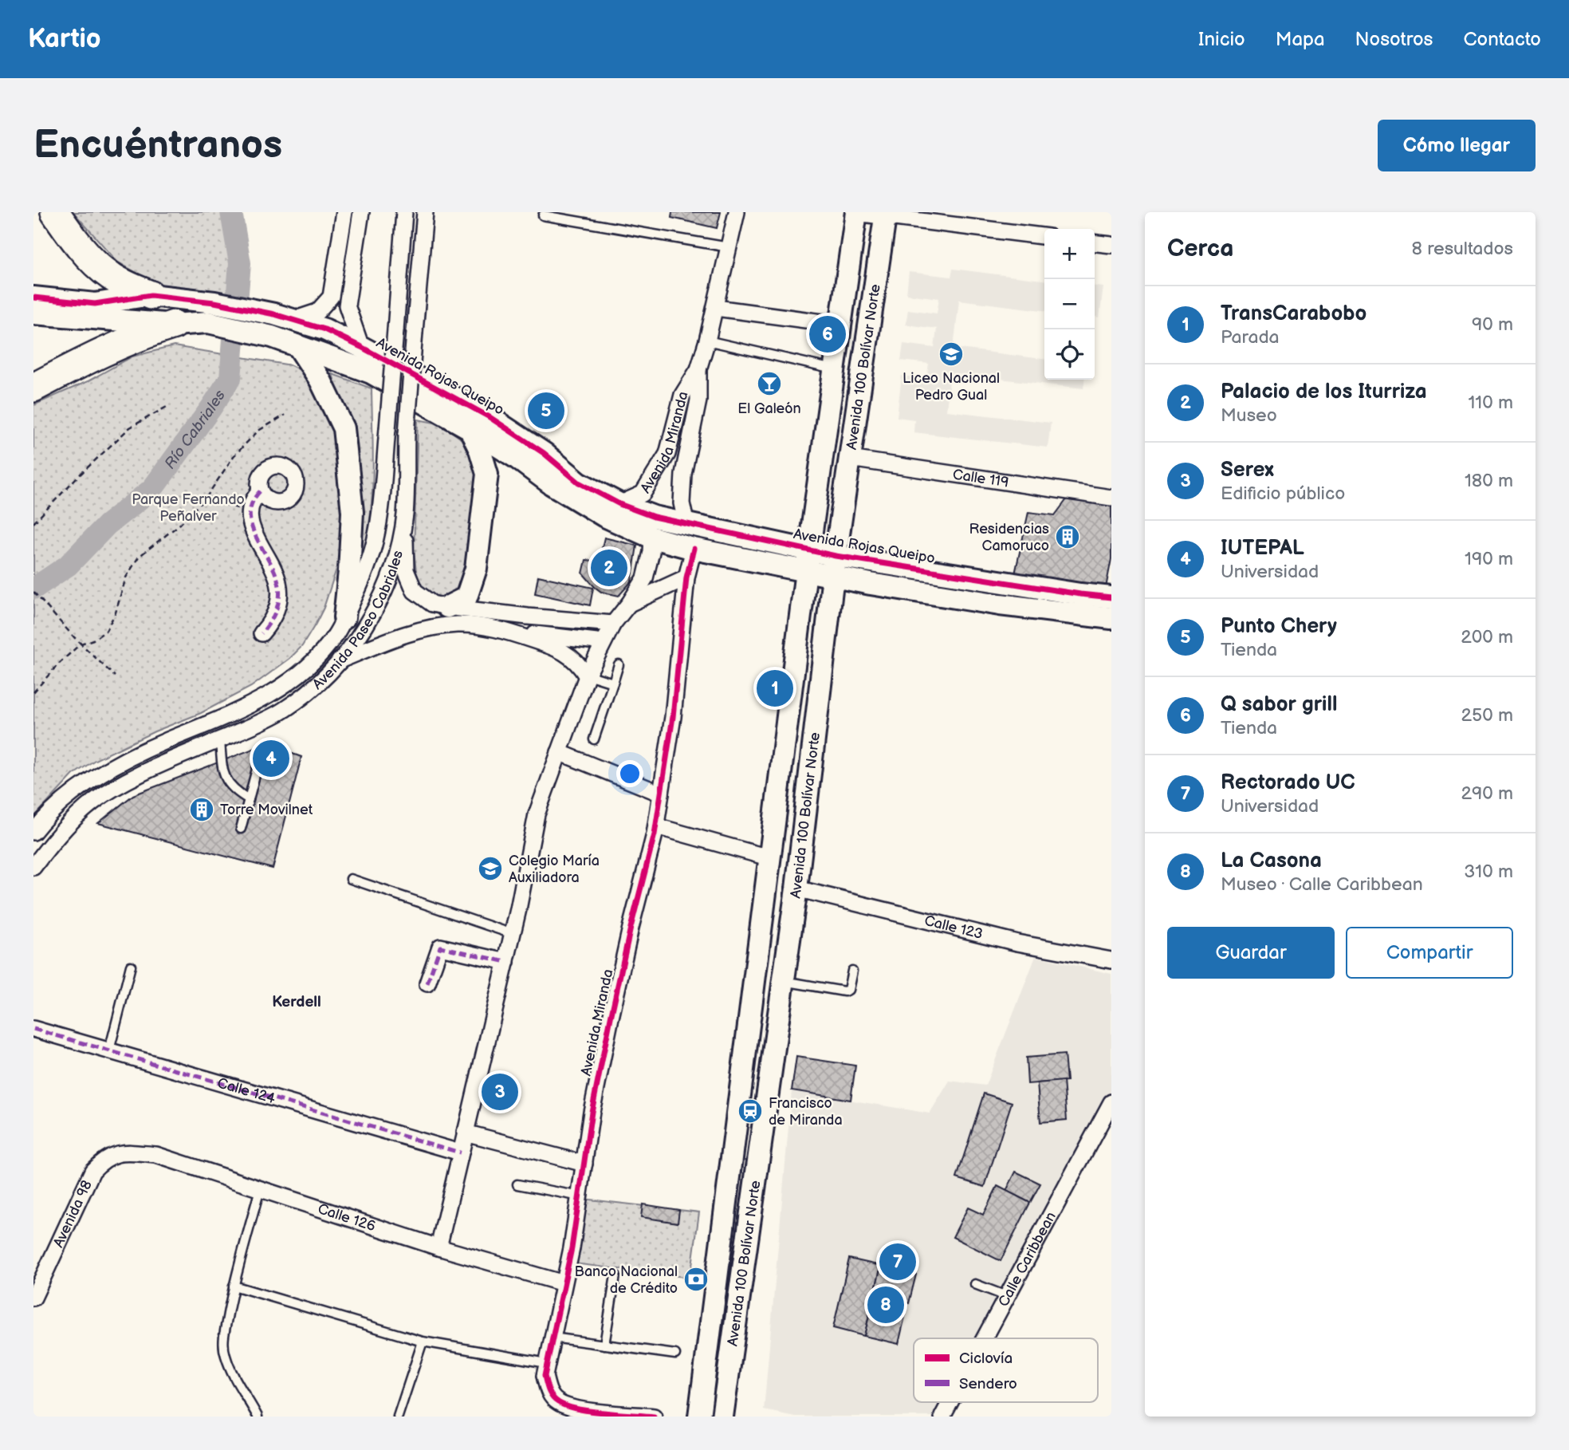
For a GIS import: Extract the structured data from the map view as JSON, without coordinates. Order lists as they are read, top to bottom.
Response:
{
  "streets": {
    "street": [
      "Avenida 100 Bolívar Norte",
      "Avenida Rojas Queipo",
      "Avenida Miranda",
      "Calle 119",
      "Avenida Paseo Cabriales",
      "Calle 123",
      "Calle 124",
      "Avenida 98",
      "Calle 126",
      "Calle Caribbean"
    ]
  },
  "crossings": [
    ["Avenida 100 Bolívar Norte", "Avenida Rojas Queipo"],
    ["Avenida 100 Bolívar Norte", "Calle 119"],
    ["Avenida 100 Bolívar Norte", "Calle 123"],
    ["Avenida Rojas Queipo", "Avenida Miranda"],
    ["Avenida Miranda", "Calle 126"],
    ["Avenida 98", "Calle 126"]
  ],
  "districts": ["Kerdell"],
  "water": ["Río Cabriales"],
  "parks": ["Parque Fernando Peñalver"],
  "places": {
    "school or university": ["Liceo Nacional Pedro Gual", "Colegio María Auxiliadora"],
    "bar": ["El Galeón"],
    "building": ["Residencias Camoruco", "Torre Movilnet"],
    "station": ["Francisco de Miranda"],
    "bank": ["Banco Nacional de Crédito"]
  },
  "legend": ["Ciclovía", "Sendero"],
  "page": {
    "header": "Kartio",
    "nav": [
      "Inicio",
      "Mapa",
      "Nosotros",
      "Contacto"
    ],
    "buttons": [
      "Cómo llegar",
      ["Guardar", "Compartir"]
    ],
    "title": "Encuéntranos",
    "heading": ["Cerca", "8 resultados"],
    "map_buttons": ["+", "−"],
    "list": [
      {
        "mark": "1",
        "name": "TransCarabobo",
        "note": "Parada",
        "value": "90 m"
      },
      {
        "mark": "2",
        "name": "Palacio de los Iturriza",
        "note": "Museo",
        "value": "110 m"
      },
      {
        "mark": "3",
        "name": "Serex",
        "note": "Edificio público",
        "value": "180 m"
      },
      {
        "mark": "4",
        "name": "IUTEPAL",
        "note": "Universidad",
        "value": "190 m"
      },
      {
        "mark": "5",
        "name": "Punto Chery",
        "note": "Tienda",
        "value": "200 m"
      },
      {
        "mark": "6",
        "name": "Q sabor grill",
        "note": "Tienda",
        "value": "250 m"
      },
      {
        "mark": "7",
        "name": "Rectorado UC",
        "note": "Universidad",
        "value": "290 m"
      },
      {
        "mark": "8",
        "name": "La Casona",
        "note": "Museo · Calle Caribbean",
        "value": "310 m"
      }
    ],
    "pins": [
      "6",
      "5",
      "2",
      "1",
      "4",
      "3",
      "7",
      "8"
    ]
  }
}
